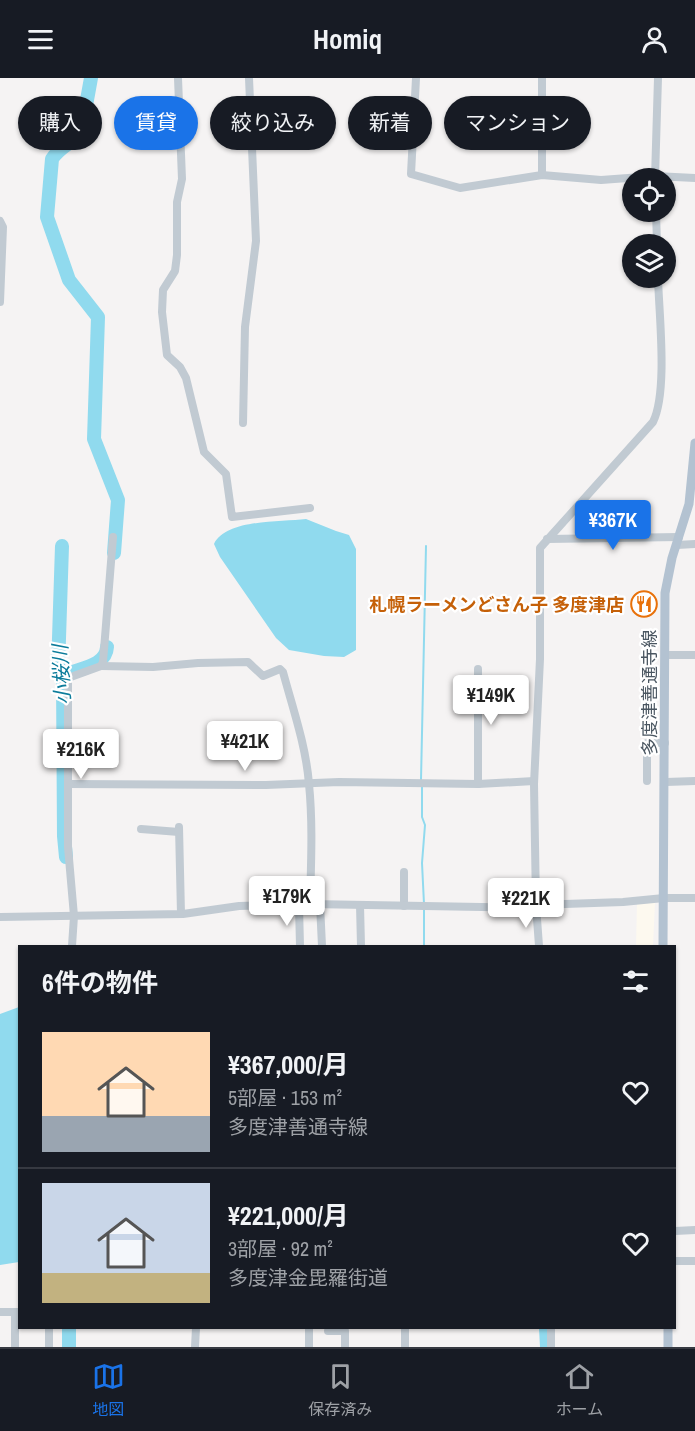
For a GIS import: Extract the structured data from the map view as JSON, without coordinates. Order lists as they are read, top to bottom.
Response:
{
  "streets": {
    "main road": ["多度津善通寺線"]
  },
  "water": ["小桜川"],
  "places": {
    "restaurant": ["札幌ラーメンどさん子 多度津店"]
  },
  "page": {
    "header": "Homiq",
    "chip": [
      "購入",
      "賃貸",
      "絞り込み",
      "新着",
      "マンション"
    ],
    "price": [
      "¥367K",
      "¥149K",
      "¥421K",
      "¥216K",
      "¥179K",
      "¥221K"
    ],
    "heading": "6件の物件",
    "list": [
      {
        "name": "¥367,000/月",
        "note": "5部屋 · 153 m² · 多度津善通寺線"
      },
      {
        "name": "¥221,000/月",
        "note": "3部屋 · 92 m² · 多度津金毘羅街道"
      }
    ],
    "tabs": ["地図", "保存済み", "ホーム"]
  }
}
